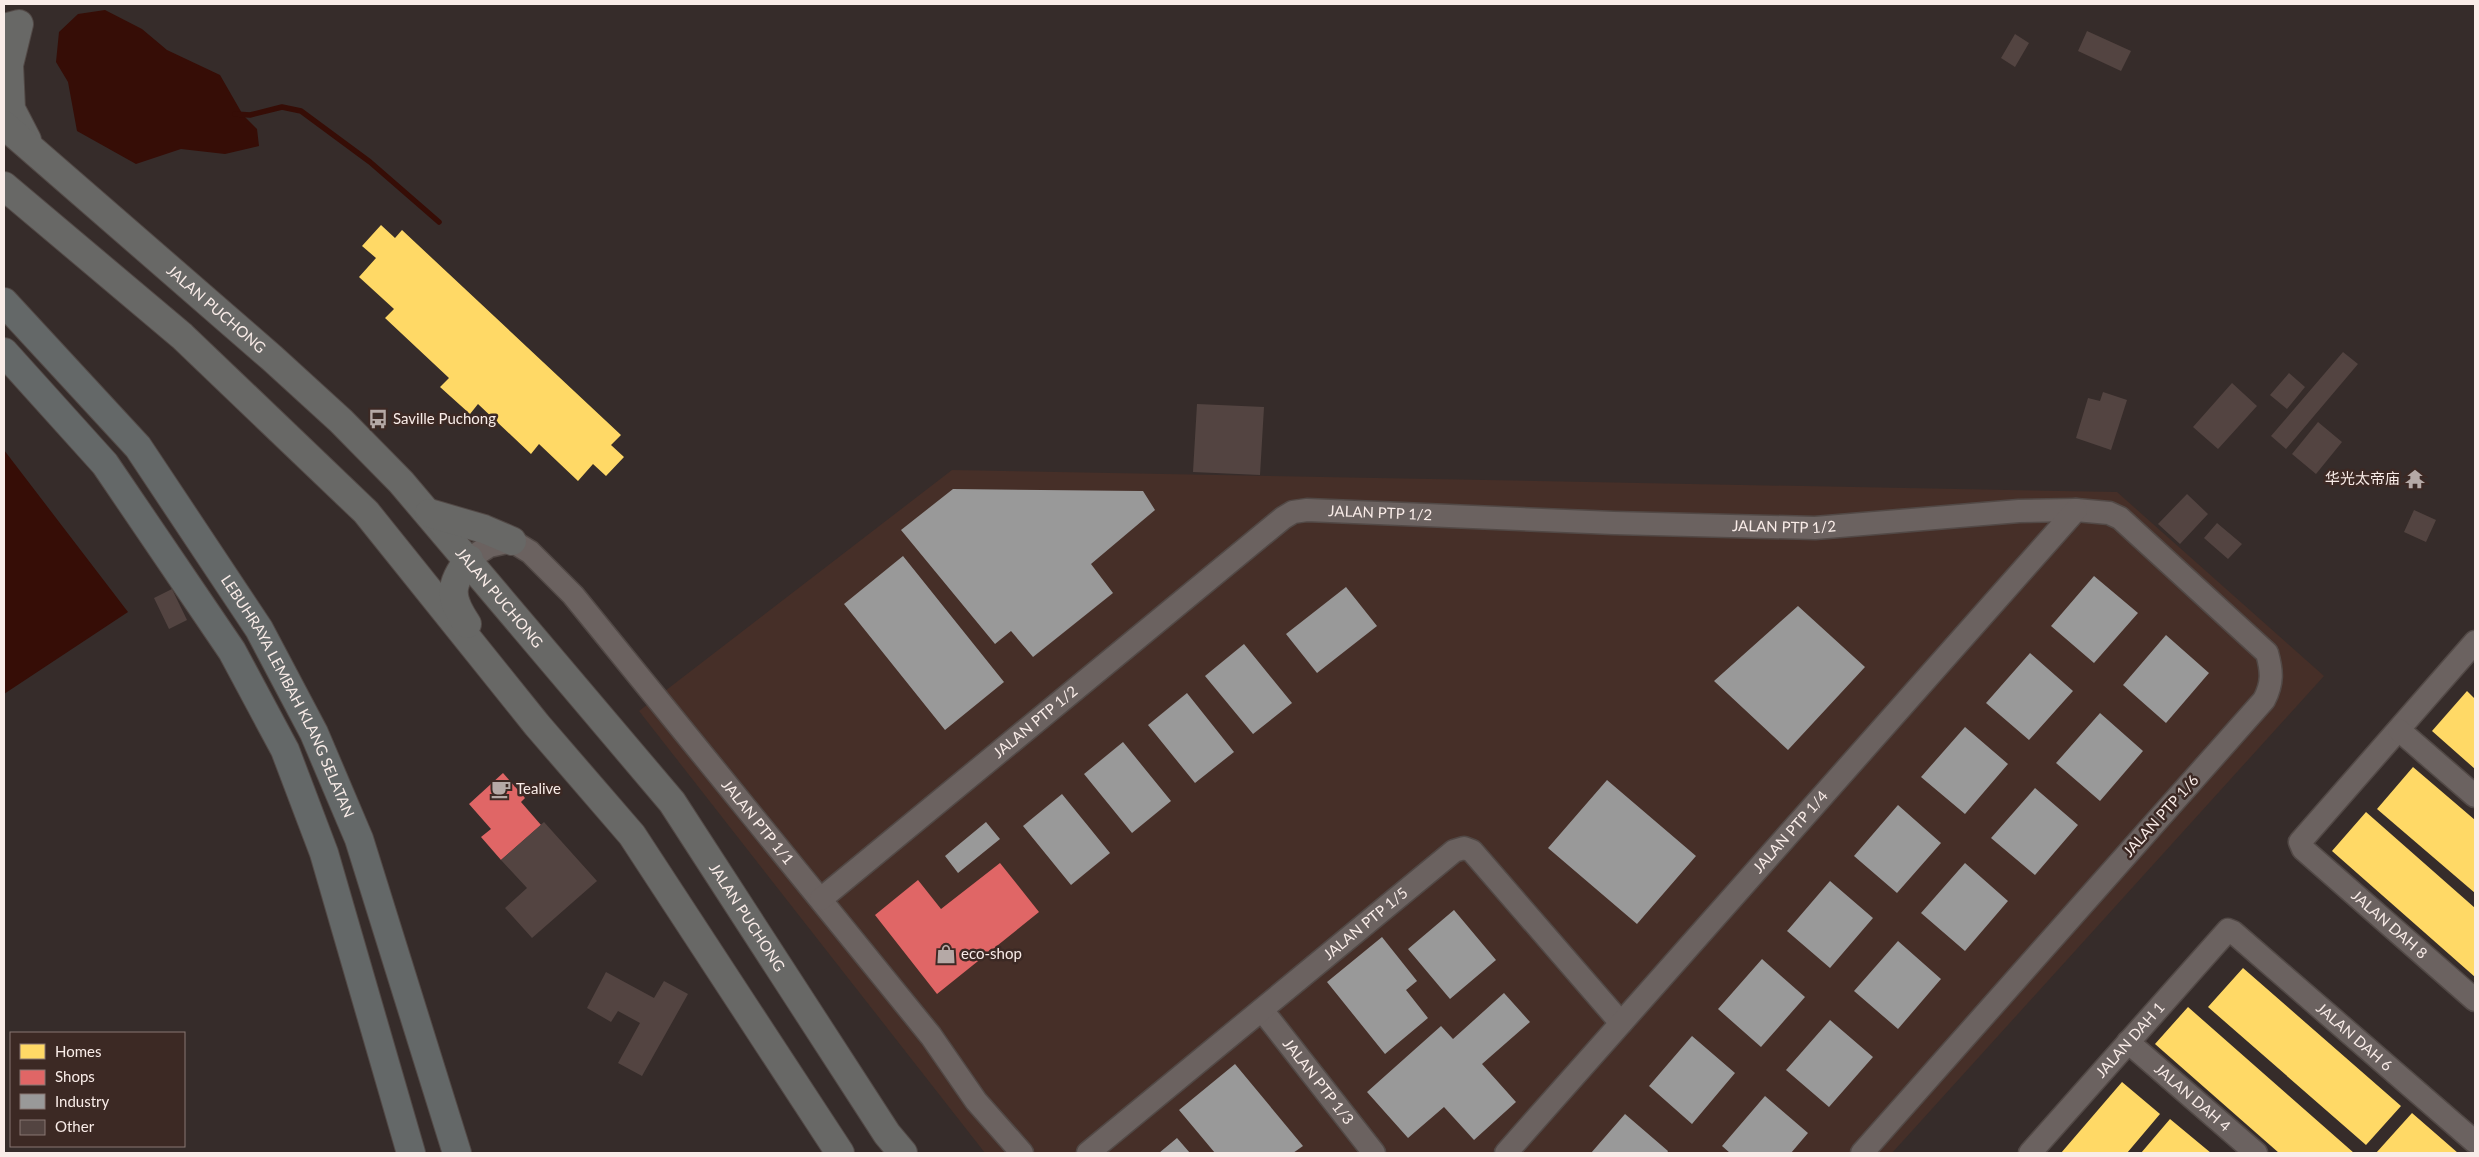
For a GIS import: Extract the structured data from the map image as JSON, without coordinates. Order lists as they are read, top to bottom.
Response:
{
  "streets": {
    "highway": ["LEBUHRAYA LEMBAH KLANG SELATAN"],
    "main road": ["JALAN PUCHONG"],
    "street": [
      "JALAN PTP 1/2",
      "JALAN PTP 1/6",
      "JALAN PTP 1/1",
      "JALAN PTP 1/4",
      "JALAN PTP 1/5",
      "JALAN DAH 8",
      "JALAN DAH 6",
      "JALAN DAH 1",
      "JALAN PTP 1/3",
      "JALAN DAH 4"
    ]
  },
  "crossings": [
    ["JALAN PTP 1/2", "JALAN PTP 1/6"],
    ["JALAN PTP 1/2", "JALAN PTP 1/1"],
    ["JALAN PTP 1/2", "JALAN PTP 1/4"],
    ["JALAN PTP 1/6", "JALAN PTP 1/4"],
    ["JALAN PTP 1/4", "JALAN PTP 1/5"],
    ["JALAN PTP 1/5", "JALAN PTP 1/3"],
    ["JALAN DAH 6", "JALAN DAH 1"],
    ["JALAN DAH 1", "JALAN DAH 4"]
  ],
  "places": {
    "bus stop": ["Saville Puchong"],
    "temple": ["华光太帝庙"],
    "cafe": ["Tealive"],
    "shop": ["eco-shop"]
  },
  "legend": [
    "Homes",
    "Shops",
    "Industry",
    "Other"
  ]
}
